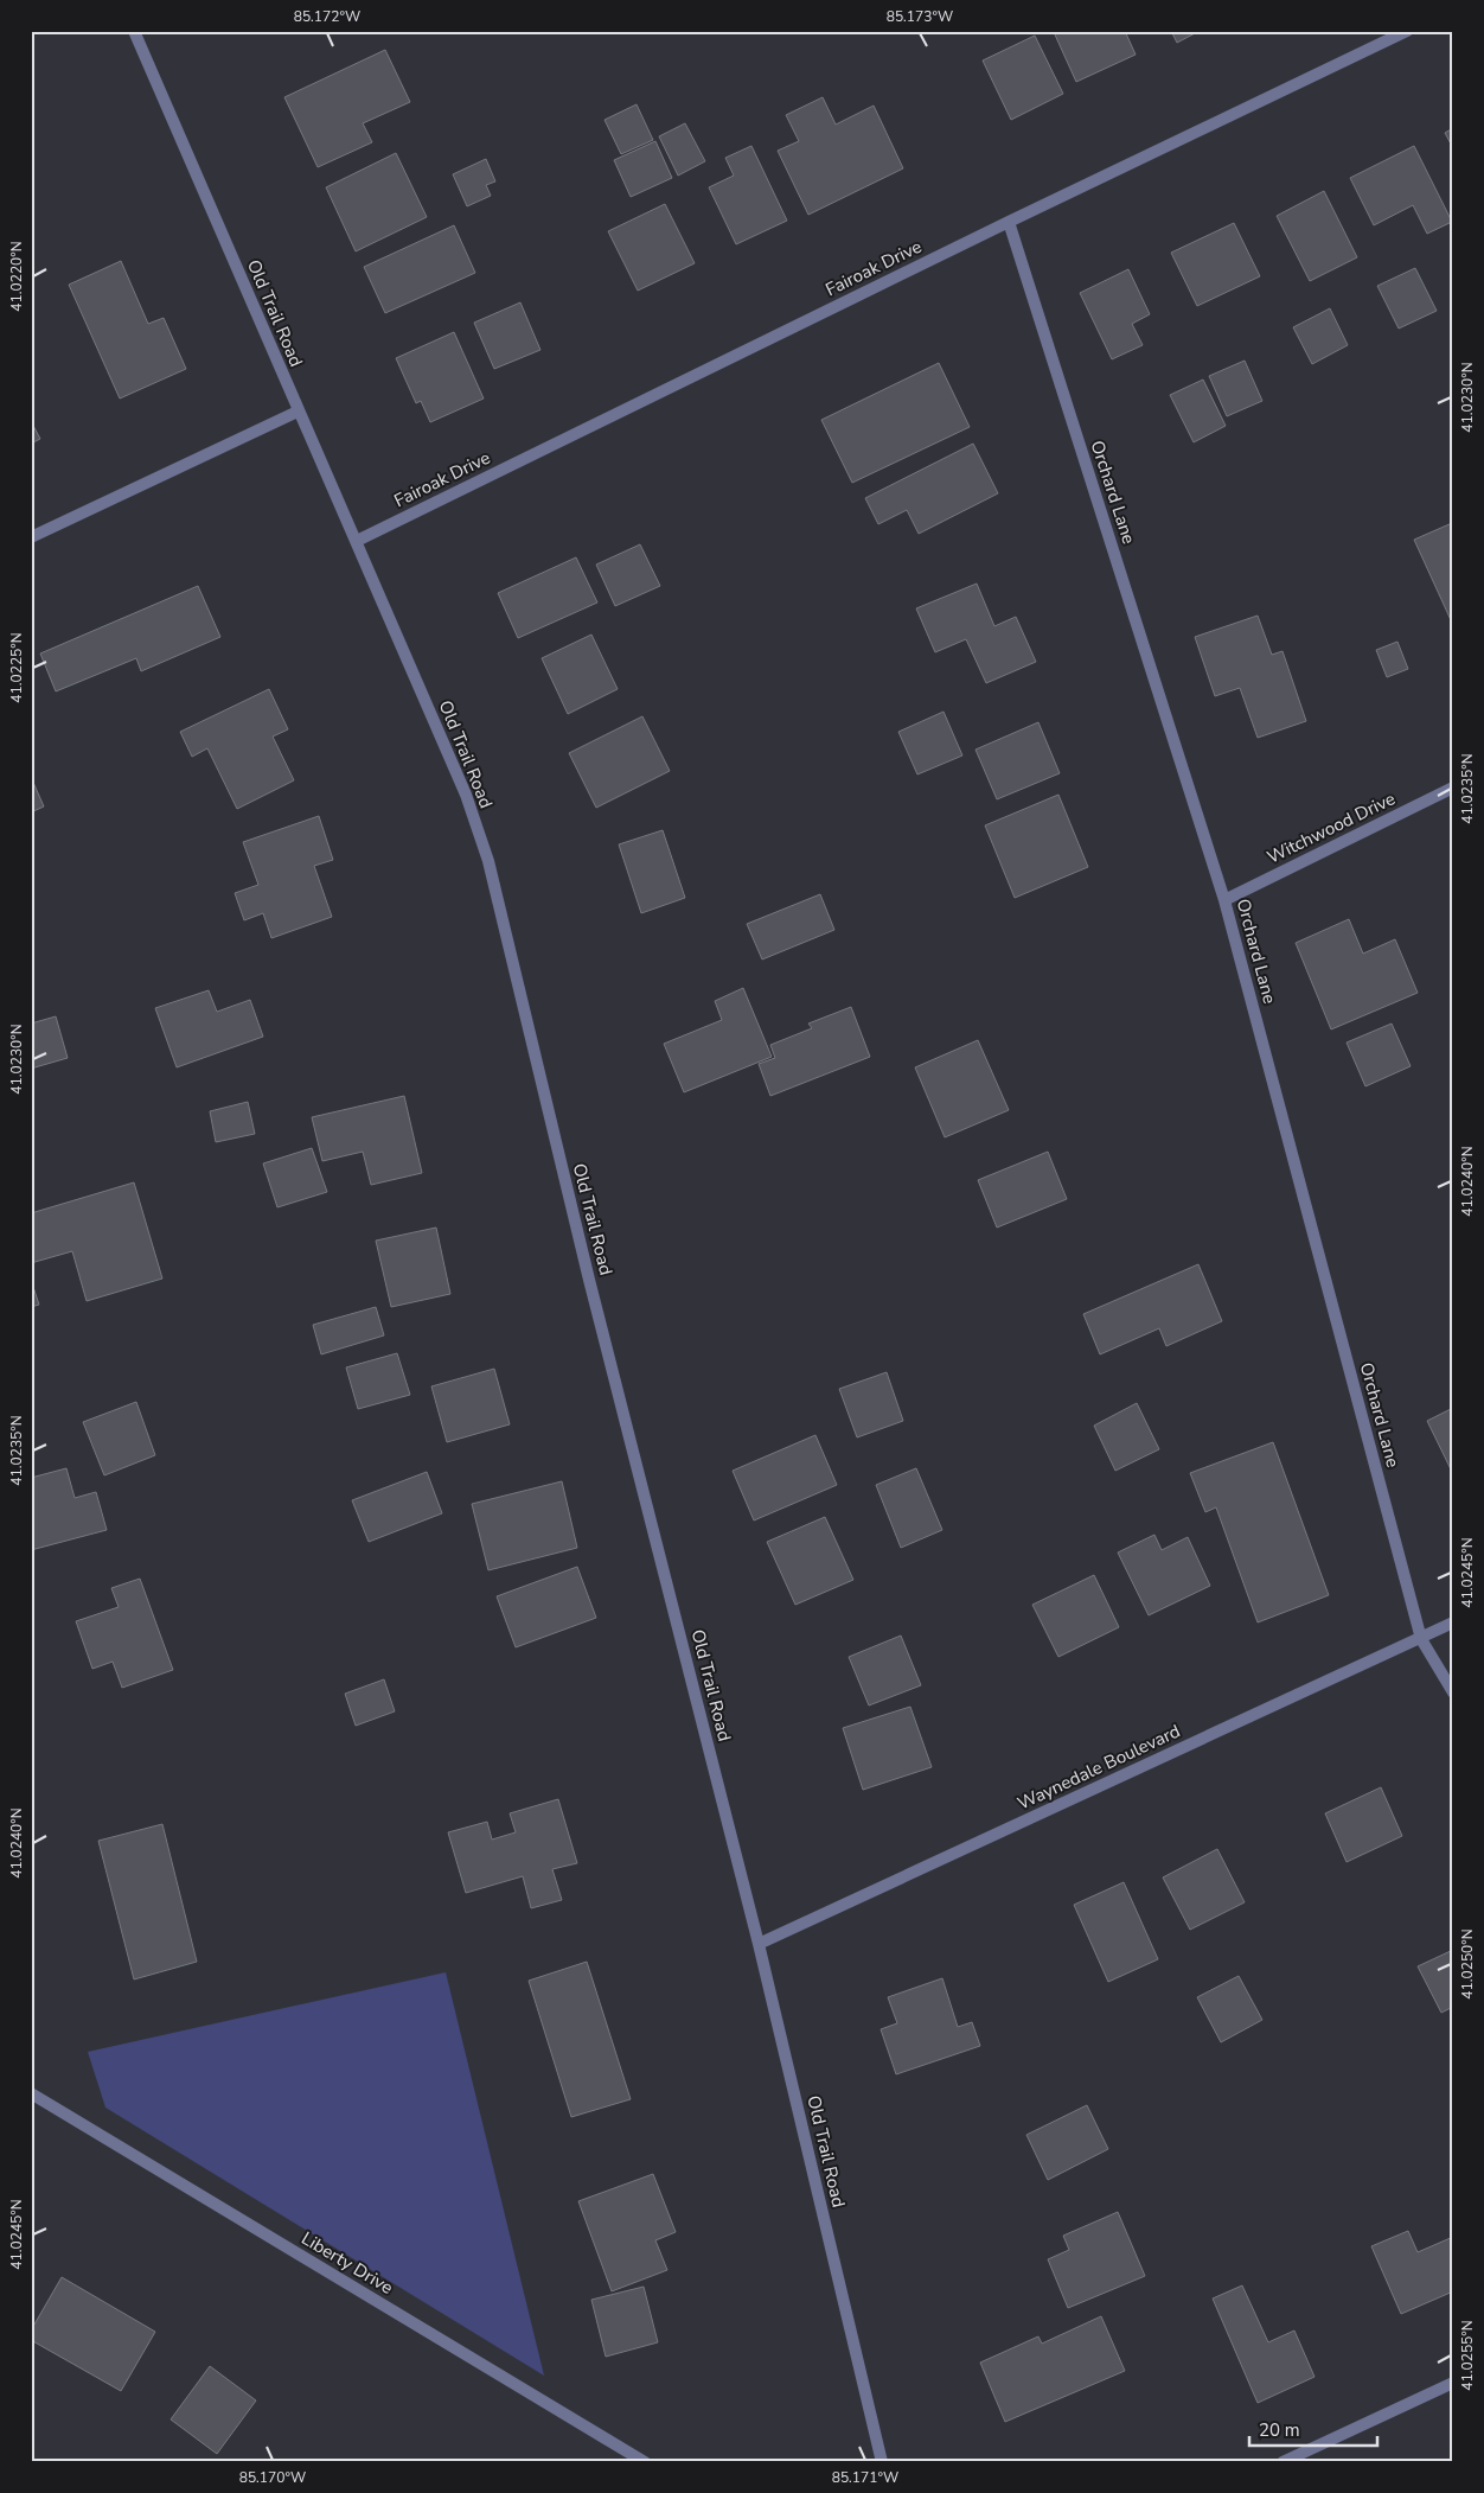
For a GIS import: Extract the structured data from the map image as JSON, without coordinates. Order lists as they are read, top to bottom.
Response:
{
  "streets": {
    "street": [
      "Fairoak Drive",
      "Old Trail Road",
      "Orchard Lane",
      "Witchwood Drive",
      "Waynedale Boulevard",
      "Liberty Drive"
    ]
  },
  "crossings": [
    ["Fairoak Drive", "Old Trail Road"],
    ["Fairoak Drive", "Orchard Lane"],
    ["Old Trail Road", "Waynedale Boulevard"],
    ["Orchard Lane", "Witchwood Drive"],
    ["Orchard Lane", "Waynedale Boulevard"]
  ],
  "scale_bar": "20 m",
  "coordinates": [
    "85.172°W",
    "85.173°W",
    "41.0220°N",
    "41.0230°N",
    "41.0225°N",
    "41.0235°N",
    "41.0240°N",
    "41.0245°N",
    "41.0250°N",
    "41.0255°N",
    "85.170°W",
    "85.171°W"
  ]
}
